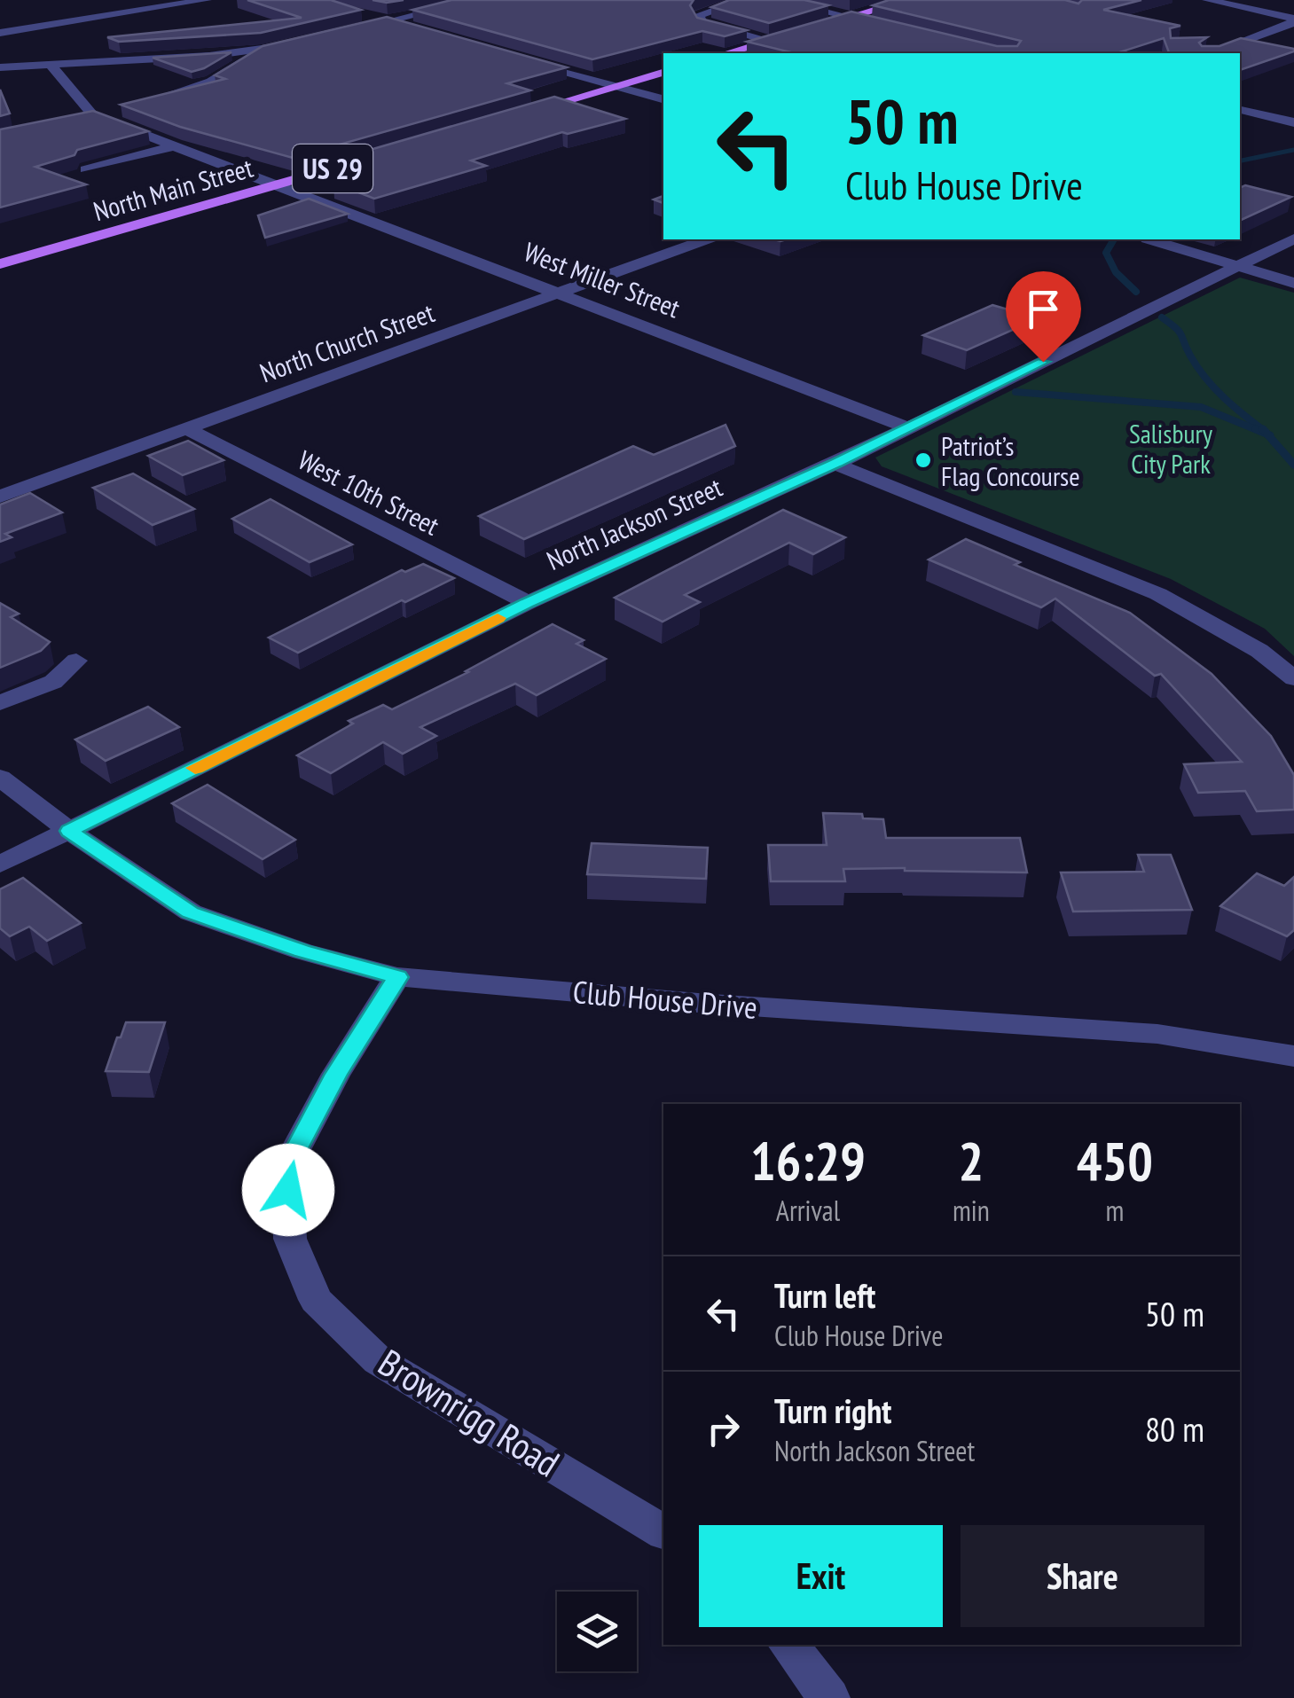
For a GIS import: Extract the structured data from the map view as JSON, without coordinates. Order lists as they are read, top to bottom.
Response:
{
  "streets": {
    "main road": ["US 29", "North Main Street"],
    "street": [
      "West Miller Street",
      "North Church Street",
      "West 10th Street",
      "North Jackson Street",
      "Club House Drive",
      "Brownrigg Road"
    ]
  },
  "crossings": [
    ["North Main Street", "West Miller Street"],
    ["West Miller Street", "North Church Street"],
    ["West Miller Street", "North Jackson Street"],
    ["North Church Street", "West 10th Street"],
    ["West 10th Street", "North Jackson Street"],
    ["North Jackson Street", "Club House Drive"],
    ["Club House Drive", "Brownrigg Road"]
  ],
  "parks": ["Salisbury City Park"],
  "places": ["Patriot’s Flag Concourse"],
  "page": {
    "turn": ["50 m", "Club House Drive"],
    "eta": [
      "16:29",
      "Arrival",
      "2",
      "min",
      "450",
      "m"
    ],
    "list": [
      {
        "name": "Turn left",
        "note": "Club House Drive",
        "value": "50 m"
      },
      {
        "name": "Turn right",
        "note": "North Jackson Street",
        "value": "80 m"
      }
    ],
    "buttons": ["Exit", "Share"]
  }
}
